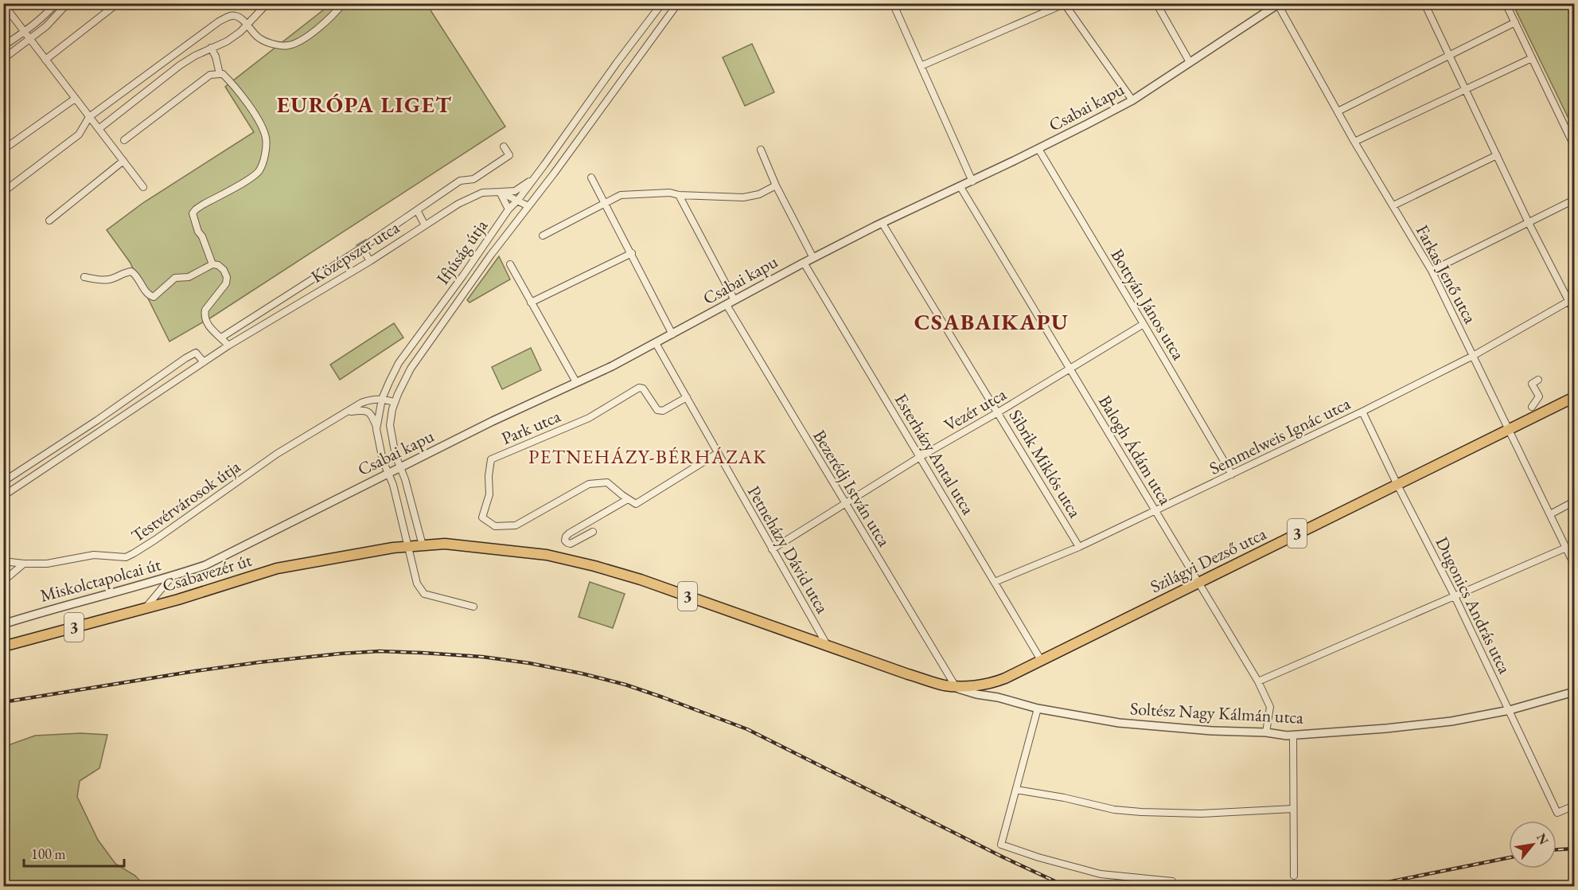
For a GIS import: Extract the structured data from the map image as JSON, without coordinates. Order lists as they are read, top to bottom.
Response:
{
  "streets": {
    "main road": ["3", "Szilágyi Dezső utca", "Csabavezér út"],
    "street": [
      "Csabai kapu",
      "Középszer utca",
      "Ifjúság útja",
      "Farkas Jenő utca",
      "Bottyán János utca",
      "Vezér utca",
      "Park utca",
      "Semmelweis Ignác utca",
      "Balogh Ádám utca",
      "Esterházy Antal utca",
      "Sibrik Miklós utca",
      "Bezerédj István utca",
      "Testvérvárosok útja",
      "Petneházy Dávid utca",
      "Miskolctapolcai út",
      "Dugonics András utca",
      "Soltész Nagy Kálmán utca"
    ]
  },
  "crossings": [
    ["Csabai kapu", "Ifjúság útja"],
    ["Csabai kapu", "Farkas Jenő utca"],
    ["Csabai kapu", "Bottyán János utca"],
    ["Csabai kapu", "Balogh Ádám utca"],
    ["Csabai kapu", "Esterházy Antal utca"],
    ["Csabai kapu", "Sibrik Miklós utca"],
    ["Csabai kapu", "Bezerédj István utca"],
    ["Csabai kapu", "Petneházy Dávid utca"],
    ["Csabai kapu", "Miskolctapolcai út"],
    ["Középszer utca", "Ifjúság útja"],
    ["Ifjúság útja", "Testvérvárosok útja"],
    ["Ifjúság útja", "3"],
    ["Ifjúság útja", "Csabavezér út"],
    ["Farkas Jenő utca", "Semmelweis Ignác utca"],
    ["Farkas Jenő utca", "Szilágyi Dezső utca"],
    ["Bottyán János utca", "Vezér utca"],
    ["Bottyán János utca", "Semmelweis Ignác utca"],
    ["Vezér utca", "Balogh Ádám utca"],
    ["Vezér utca", "Esterházy Antal utca"],
    ["Vezér utca", "Sibrik Miklós utca"],
    ["Vezér utca", "Bezerédj István utca"],
    ["Vezér utca", "Petneházy Dávid utca"],
    ["Park utca", "Petneházy Dávid utca"],
    ["Semmelweis Ignác utca", "Balogh Ádám utca"],
    ["Semmelweis Ignác utca", "Esterházy Antal utca"],
    ["Semmelweis Ignác utca", "Sibrik Miklós utca"],
    ["Semmelweis Ignác utca", "Dugonics András utca"],
    ["Balogh Ádám utca", "Szilágyi Dezső utca"],
    ["Balogh Ádám utca", "Soltész Nagy Kálmán utca"],
    ["Esterházy Antal utca", "Szilágyi Dezső utca"],
    ["Bezerédj István utca", "3"],
    ["Bezerédj István utca", "Szilágyi Dezső utca"],
    ["Bezerédj István utca", "Soltész Nagy Kálmán utca"],
    ["3", "Petneházy Dávid utca"],
    ["3", "Szilágyi Dezső utca"],
    ["3", "Csabavezér út"],
    ["3", "Soltész Nagy Kálmán utca"],
    ["Szilágyi Dezső utca", "Dugonics András utca"],
    ["Szilágyi Dezső utca", "Soltész Nagy Kálmán utca"],
    ["Dugonics András utca", "Soltész Nagy Kálmán utca"]
  ],
  "districts": ["EURÓPA LIGET", "CSABAIKAPU", "PETNEHÁZY-BÉRHÁZAK"],
  "scale_bar": "100 m",
  "north": "top right"
}
